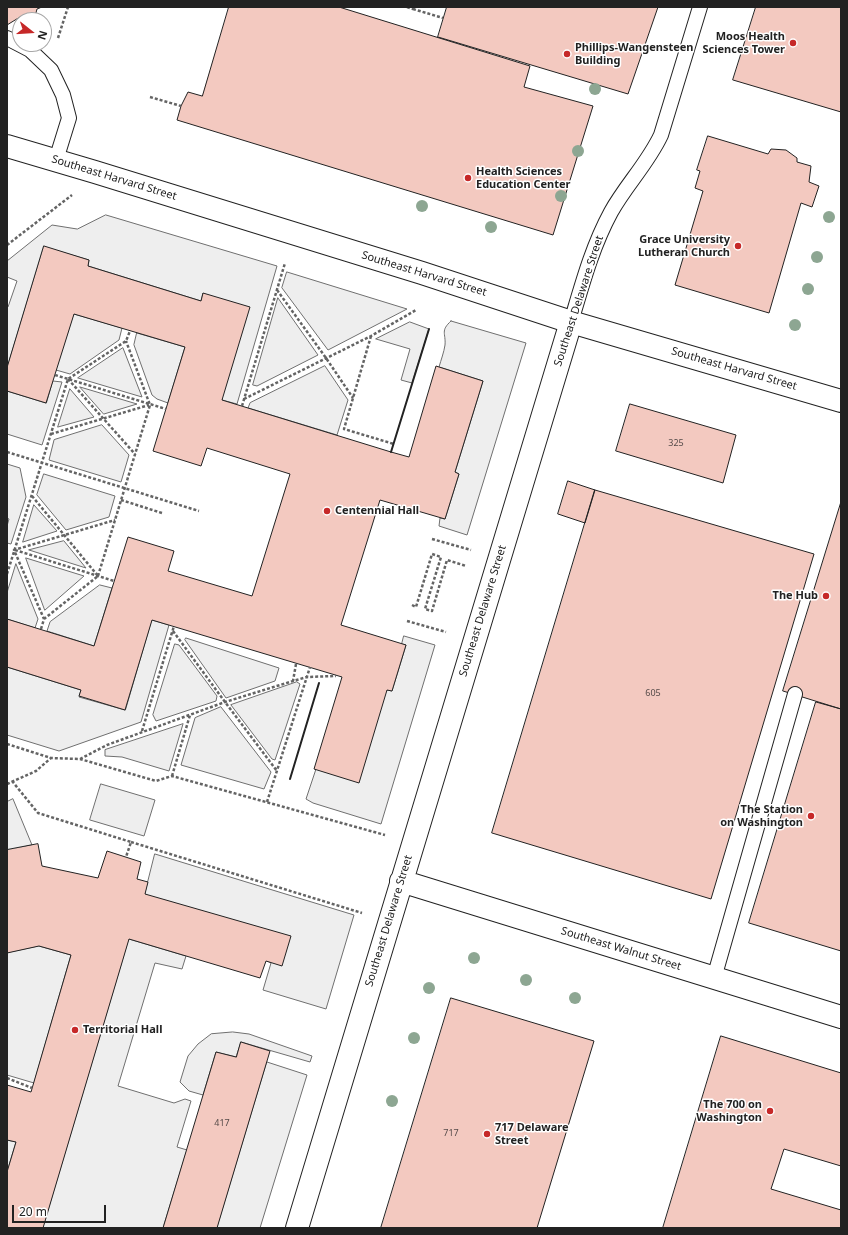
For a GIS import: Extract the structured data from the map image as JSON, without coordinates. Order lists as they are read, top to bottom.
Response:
{
  "streets": {
    "street": ["Southeast Harvard Street", "Southeast Delaware Street", "Southeast Walnut Street"]
  },
  "crossings": [
    ["Southeast Harvard Street", "Southeast Delaware Street"],
    ["Southeast Delaware Street", "Southeast Walnut Street"]
  ],
  "places": [
    "Moos Health Sciences Tower",
    "Phillips-Wangensteen Building",
    "Health Sciences Education Center",
    "Grace University Lutheran Church",
    "Centennial Hall",
    "The Hub",
    "The Station on Washington",
    "Territorial Hall",
    "The 700 on Washington",
    "717 Delaware Street"
  ],
  "house_numbers": [
    "325",
    "605",
    "417",
    "717"
  ],
  "scale_bar": "20 m",
  "north": "right"
}
